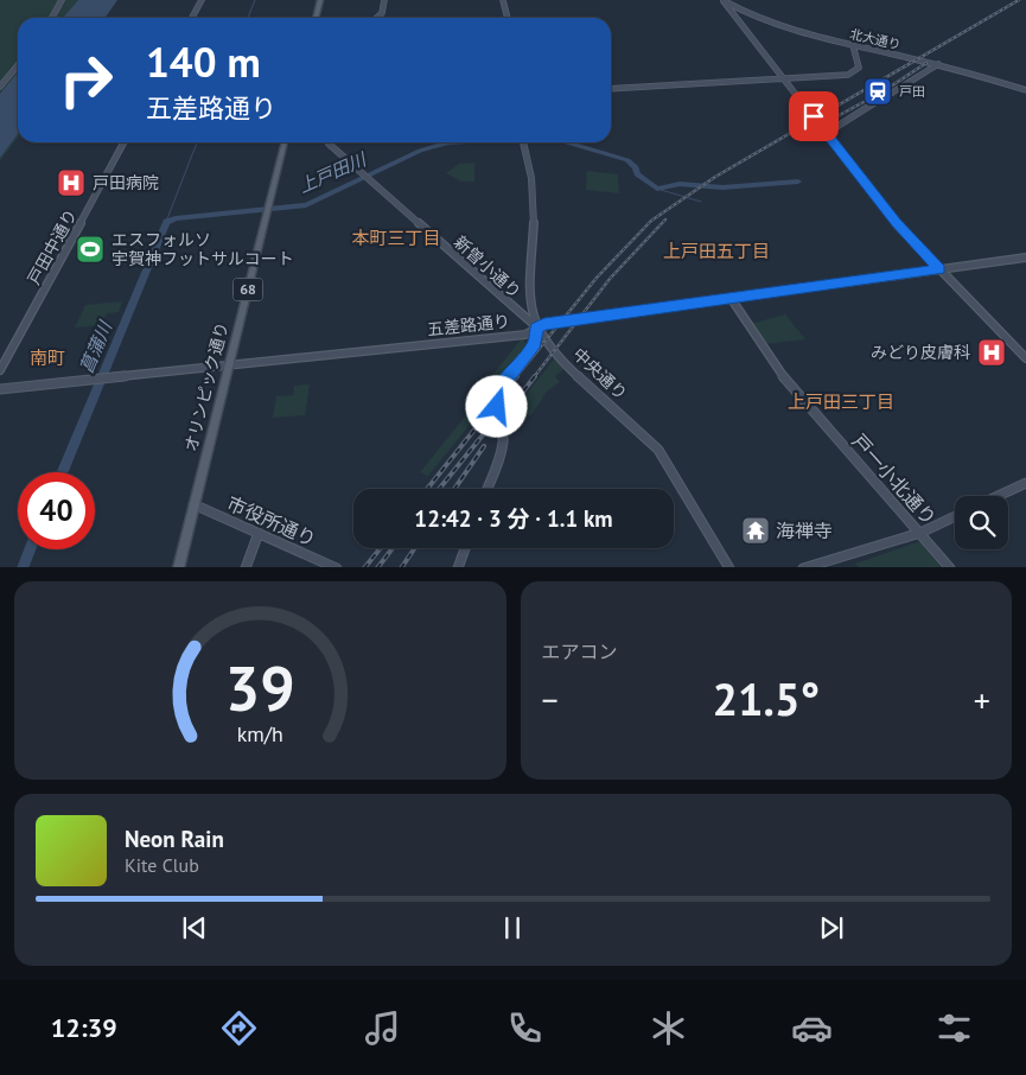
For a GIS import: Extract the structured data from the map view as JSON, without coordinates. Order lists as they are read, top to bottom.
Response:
{
  "streets": {
    "main road": ["68", "オリンピック通り"],
    "street": [
      "北大通り",
      "戸田中通り",
      "新曽小通り",
      "五差路通り",
      "中央通り",
      "戸一小北通り",
      "市役所通り"
    ]
  },
  "crossings": [
    ["新曽小通り", "五差路通り"],
    ["新曽小通り", "中央通り"],
    ["五差路通り", "中央通り"],
    ["五差路通り", "オリンピック通り"],
    ["五差路通り", "戸一小北通り"],
    ["オリンピック通り", "市役所通り"]
  ],
  "districts": [
    "本町三丁目",
    "上戸田五丁目",
    "南町",
    "上戸田三丁目"
  ],
  "water": ["上戸田川", "菖蒲川"],
  "places": {
    "station": ["戸田"],
    "hospital": ["戸田病院", "みどり皮膚科"],
    "sports": ["エスフォルソ 宇賀神フットサルコート"],
    "temple": ["海禅寺"]
  },
  "page": {
    "turn": ["140 m", "五差路通り"],
    "limit": "40",
    "trip": "12:42 · 3 分 · 1.1 km",
    "tile": "エアコン",
    "heat": ["−", "21.5°", "+"],
    "song": ["Neon Rain", "Kite Club"],
    "tabs": "12:39",
    "gauge": ["39", "km/h"]
  }
}
